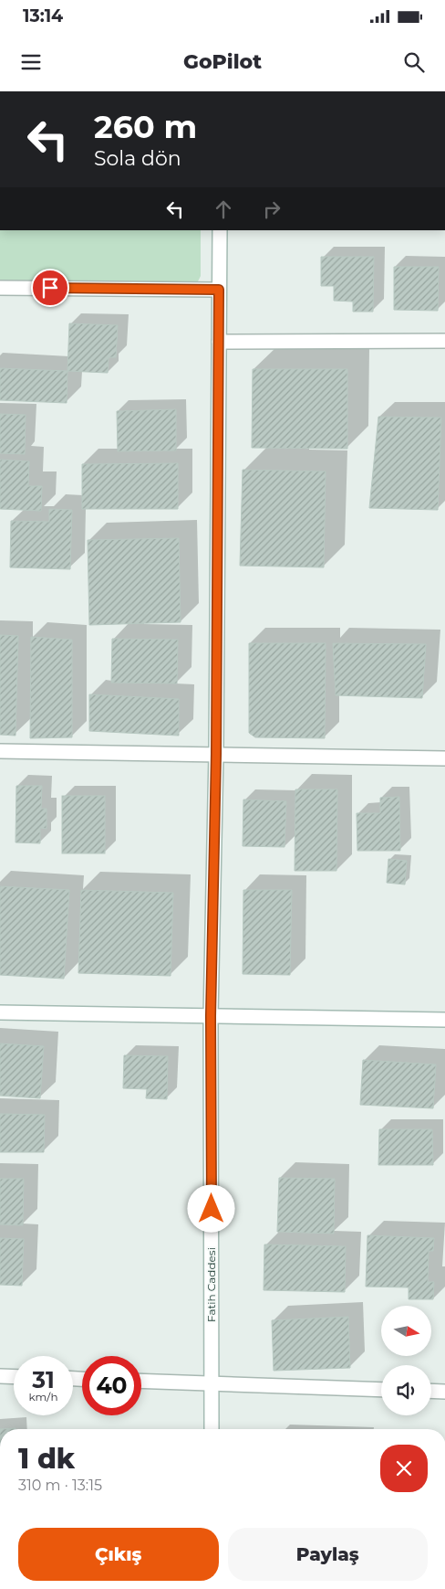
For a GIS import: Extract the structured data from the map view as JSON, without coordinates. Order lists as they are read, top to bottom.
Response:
{
  "streets": {
    "street": ["Fatih Caddesi"]
  },
  "north": "right",
  "page": {
    "status": "13:14",
    "header": "GoPilot",
    "turn": ["260 m", "Sola dön"],
    "speed": "31 km/h",
    "limit": "40",
    "heading": ["1 dk", "310 m · 13:15"],
    "buttons": ["Çıkış", "Paylaş"]
  }
}
